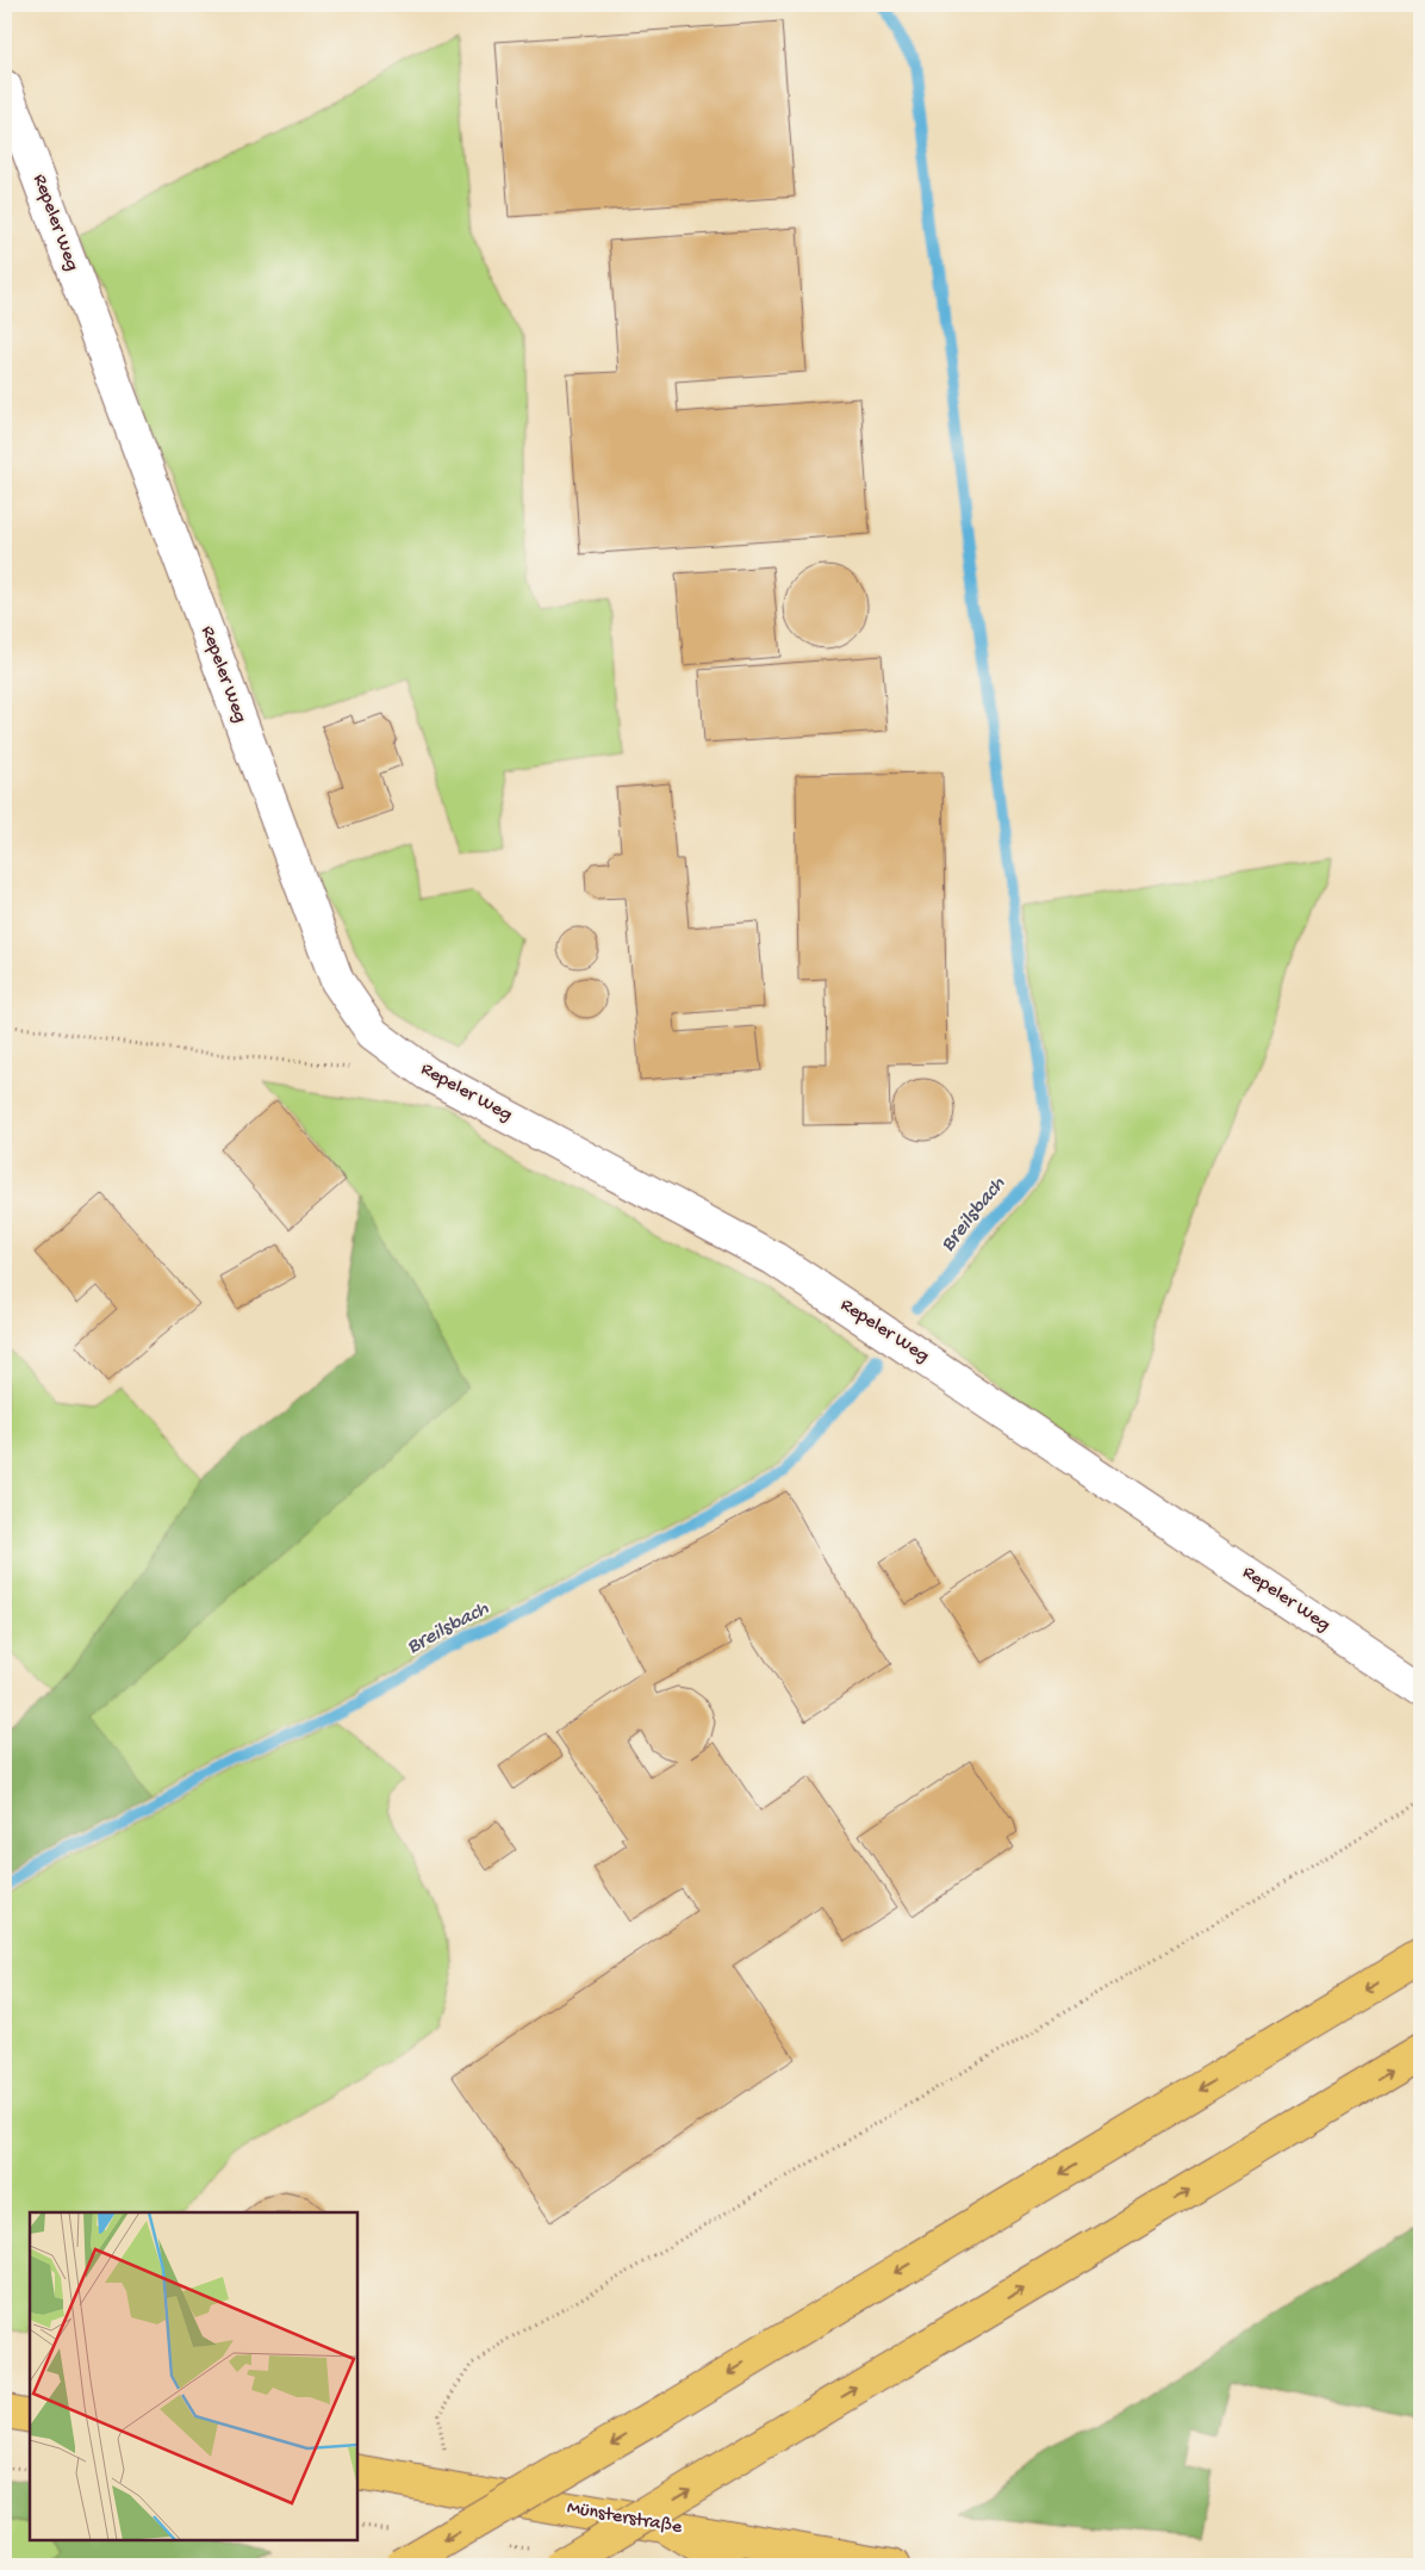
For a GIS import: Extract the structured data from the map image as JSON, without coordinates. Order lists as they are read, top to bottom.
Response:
{
  "streets": {
    "main road": ["Münsterstraße"],
    "street": ["Repeler Weg"]
  },
  "water": ["Breilsbach"]
}
